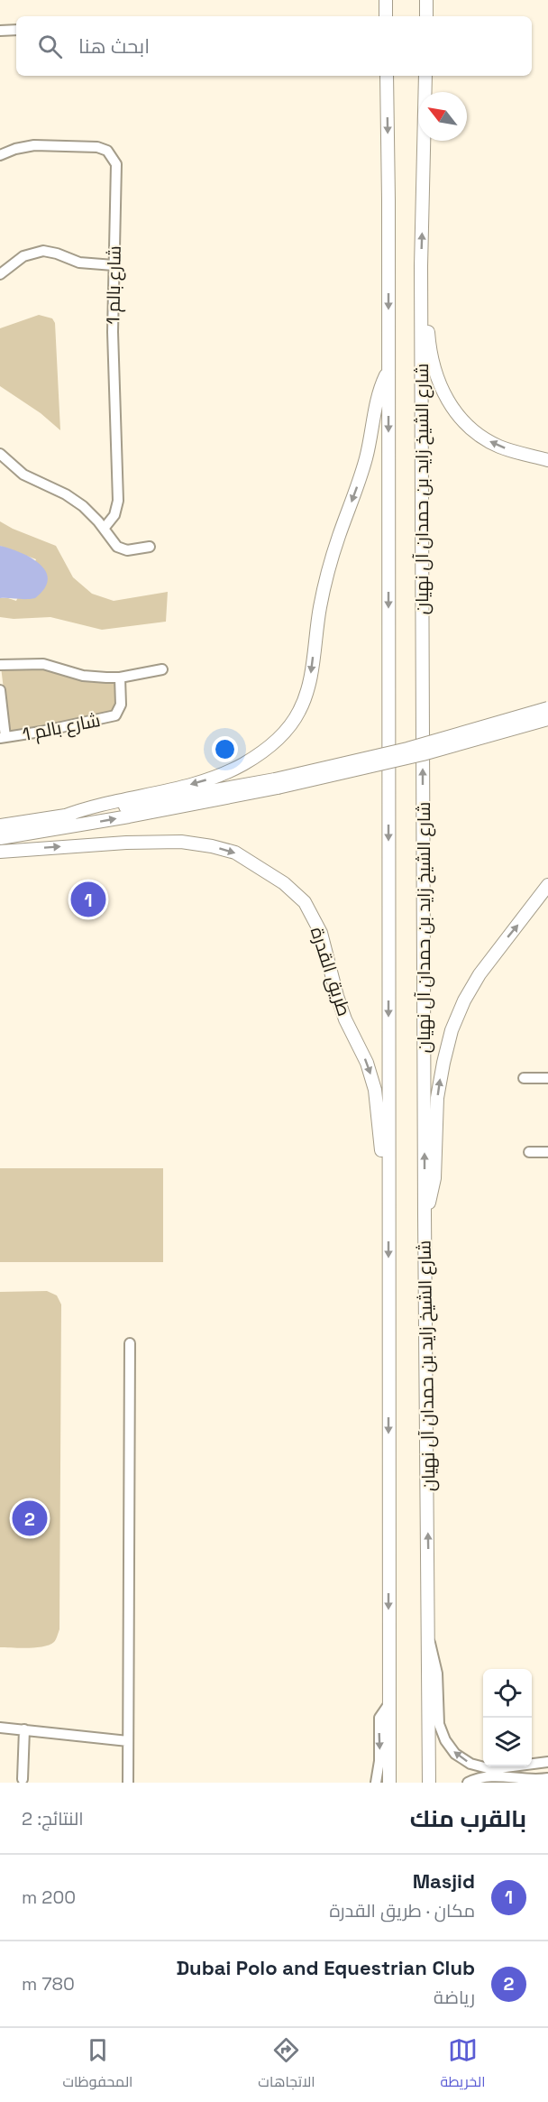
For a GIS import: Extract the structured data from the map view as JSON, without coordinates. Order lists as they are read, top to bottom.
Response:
{
  "streets": {
    "main road": ["شارع الشيخ زايد بن حمدان آل نهيان", "طريق القدرة"],
    "street": ["شارع بالم 1"]
  },
  "crossings": [
    ["شارع الشيخ زايد بن حمدان آل نهيان", "طريق القدرة"]
  ],
  "one_way": ["طريق القدرة"],
  "north": "top left",
  "page": {
    "search": "ابحث هنا",
    "pins": ["1", "2"],
    "heading": ["بالقرب منك", "النتائج: 2"],
    "list": [
      {
        "mark": "1",
        "name": "Masjid",
        "note": "مكان · طريق القدرة",
        "value": "200 m"
      },
      {
        "mark": "2",
        "name": "Dubai Polo and Equestrian Club",
        "note": "رياضة",
        "value": "780 m"
      }
    ],
    "nav": ["الخريطة", "الاتجاهات", "المحفوظات"]
  }
}
